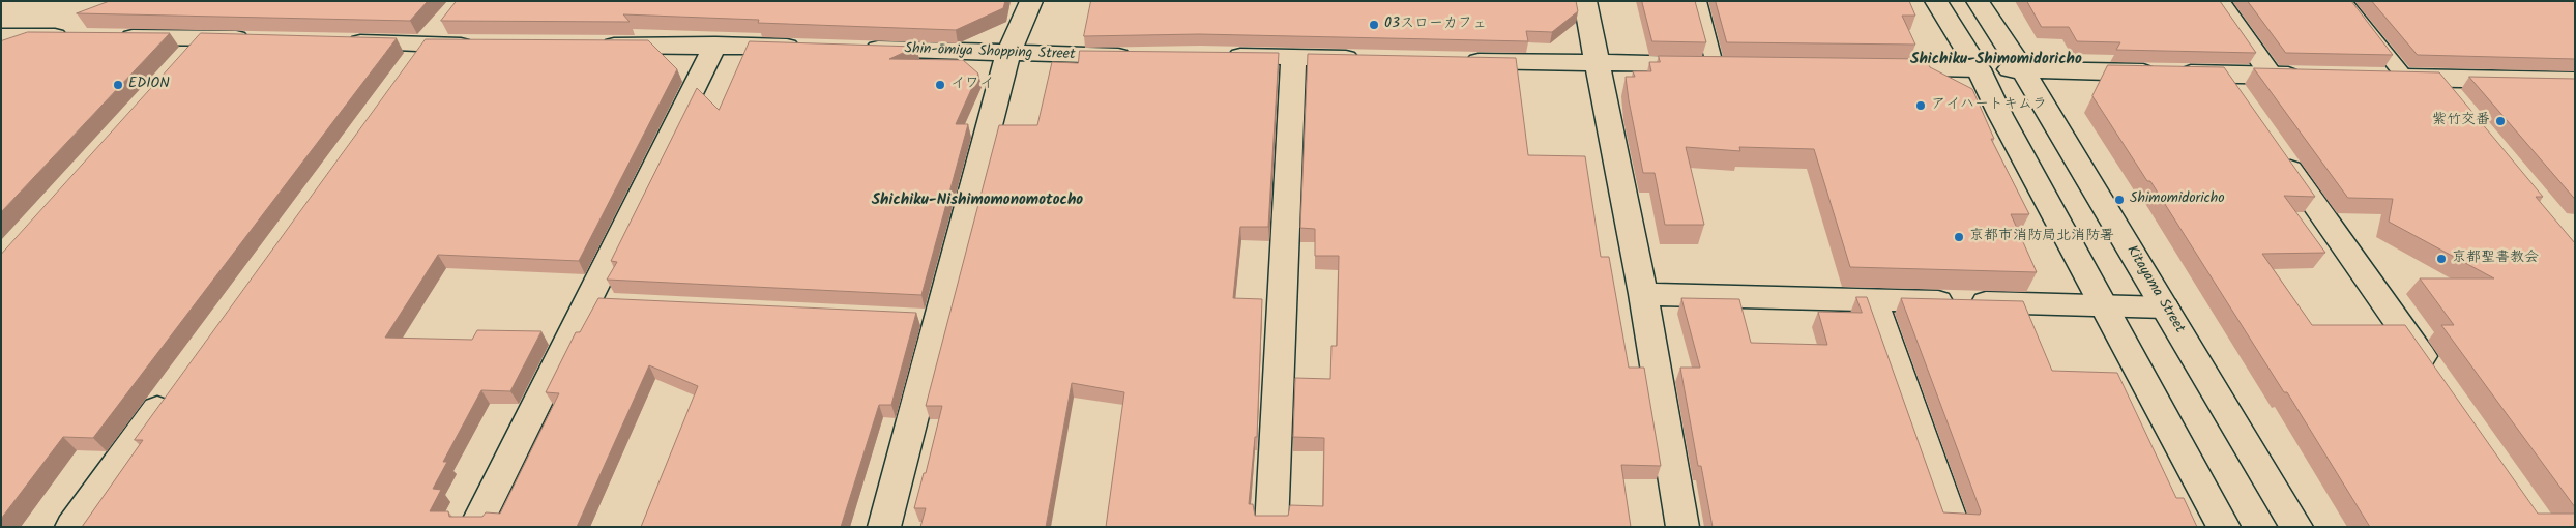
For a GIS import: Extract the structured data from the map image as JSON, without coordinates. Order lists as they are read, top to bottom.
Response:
{
  "streets": {
    "street": ["Shin-ōmiya Shopping Street", "Kitayama Street"]
  },
  "districts": ["Shichiku-Shimomidoricho", "Shichiku-Nishimomonomotocho"],
  "places": [
    "03スローカフェ",
    "EDION",
    "イワイ",
    "アイハートキムラ",
    "紫竹交番",
    "Shimomidoricho",
    "京都市消防局北消防署",
    "京都聖書教会"
  ]
}
